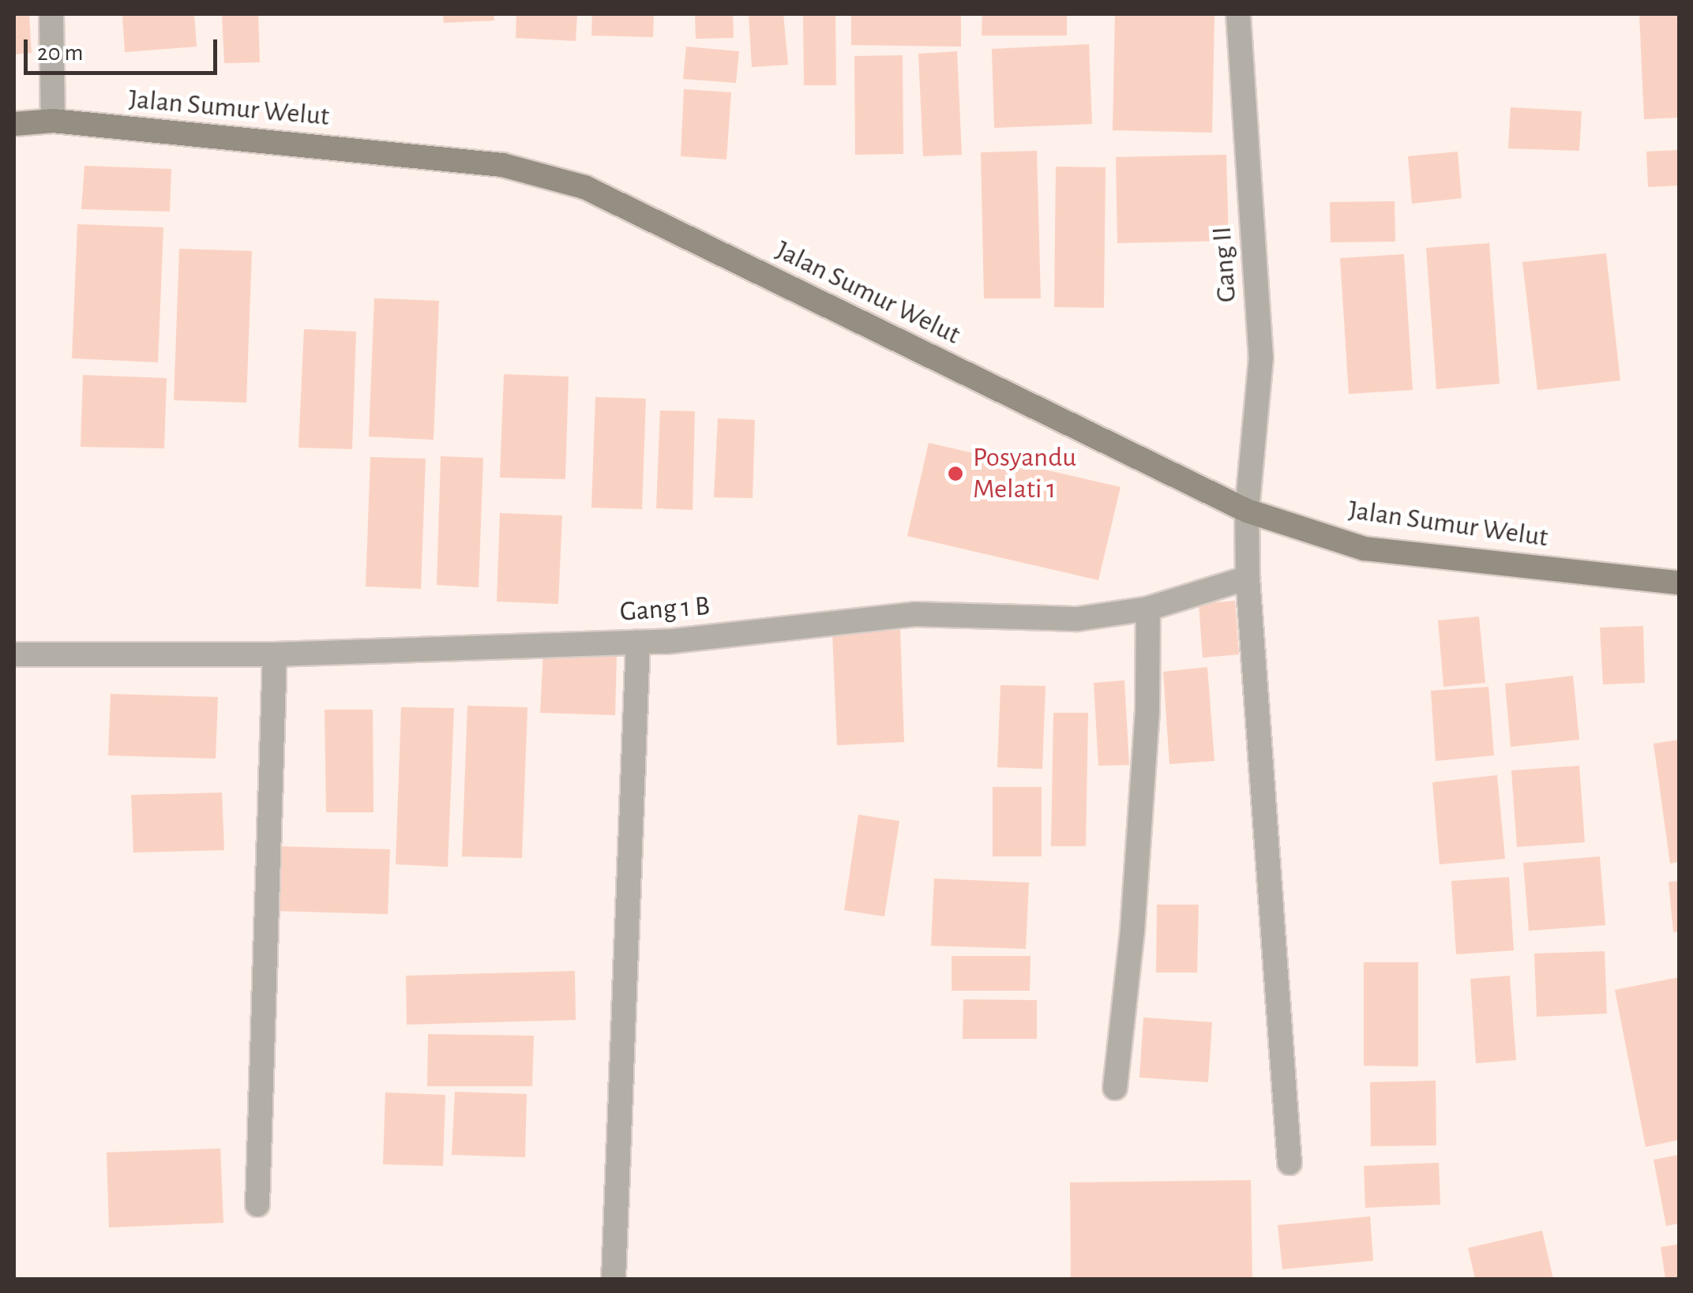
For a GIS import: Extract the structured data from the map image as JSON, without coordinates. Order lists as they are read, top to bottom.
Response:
{
  "streets": {
    "street": ["Jalan Sumur Welut", "Gang II", "Gang 1 B"]
  },
  "crossings": [
    ["Jalan Sumur Welut", "Gang II"]
  ],
  "places": ["Posyandu Melati 1"],
  "scale_bar": "20 m"
}
